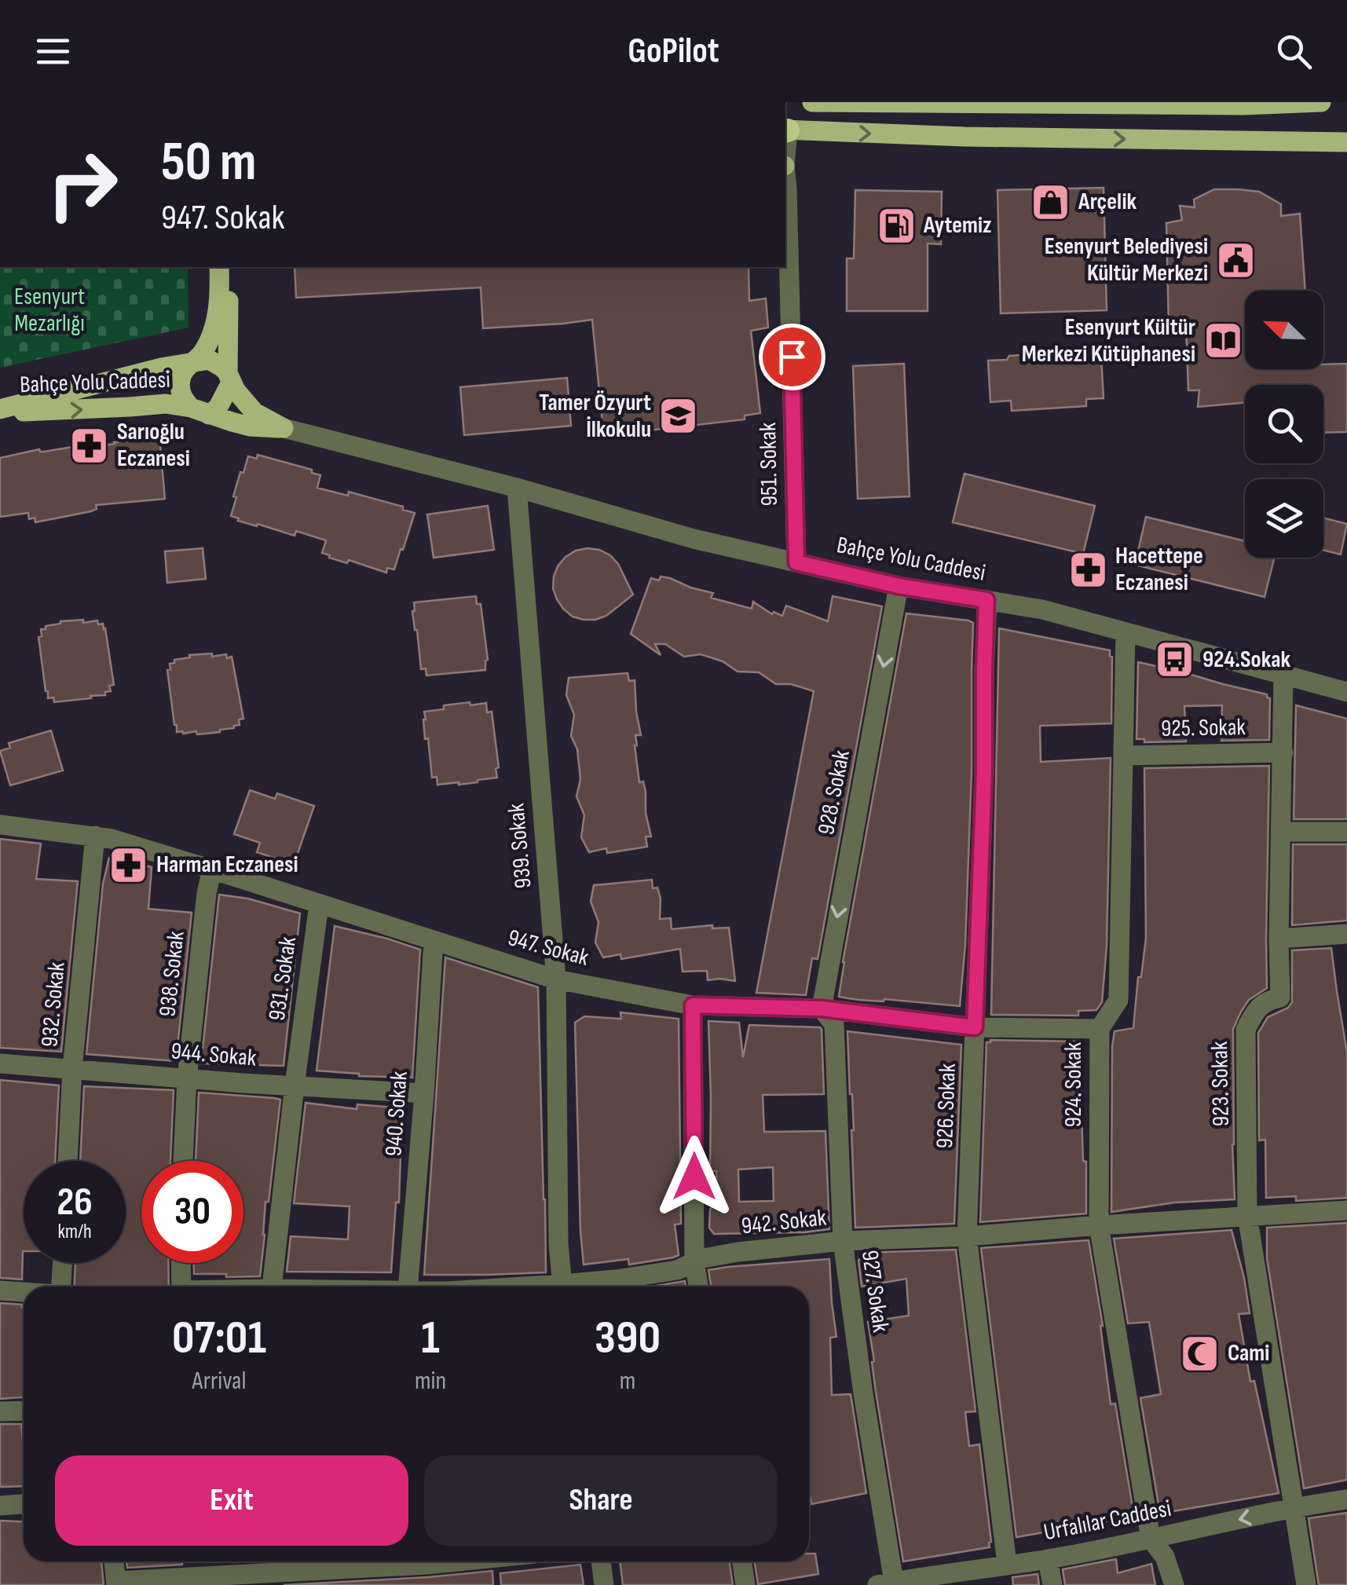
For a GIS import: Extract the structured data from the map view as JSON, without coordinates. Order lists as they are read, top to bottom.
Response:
{
  "streets": {
    "main road": ["Bahçe Yolu Caddesi"],
    "street": [
      "951. Sokak",
      "925. Sokak",
      "928. Sokak",
      "939. Sokak",
      "947. Sokak",
      "938. Sokak",
      "931. Sokak",
      "932. Sokak",
      "944. Sokak",
      "923. Sokak",
      "924. Sokak",
      "926. Sokak",
      "940. Sokak",
      "942. Sokak",
      "927. Sokak",
      "Urfalılar Caddesi"
    ]
  },
  "crossings": [
    ["Bahçe Yolu Caddesi", "951. Sokak"],
    ["Bahçe Yolu Caddesi", "928. Sokak"],
    ["Bahçe Yolu Caddesi", "939. Sokak"],
    ["Bahçe Yolu Caddesi", "923. Sokak"],
    ["Bahçe Yolu Caddesi", "924. Sokak"],
    ["Bahçe Yolu Caddesi", "926. Sokak"],
    ["925. Sokak", "923. Sokak"],
    ["925. Sokak", "924. Sokak"],
    ["928. Sokak", "947. Sokak"],
    ["928. Sokak", "927. Sokak"],
    ["939. Sokak", "947. Sokak"],
    ["947. Sokak", "938. Sokak"],
    ["947. Sokak", "931. Sokak"],
    ["947. Sokak", "932. Sokak"],
    ["947. Sokak", "924. Sokak"],
    ["947. Sokak", "926. Sokak"],
    ["947. Sokak", "940. Sokak"],
    ["947. Sokak", "927. Sokak"],
    ["938. Sokak", "944. Sokak"],
    ["931. Sokak", "944. Sokak"],
    ["932. Sokak", "944. Sokak"],
    ["944. Sokak", "940. Sokak"],
    ["923. Sokak", "942. Sokak"],
    ["923. Sokak", "Urfalılar Caddesi"],
    ["924. Sokak", "942. Sokak"],
    ["924. Sokak", "Urfalılar Caddesi"],
    ["926. Sokak", "942. Sokak"],
    ["926. Sokak", "Urfalılar Caddesi"],
    ["942. Sokak", "927. Sokak"],
    ["927. Sokak", "Urfalılar Caddesi"]
  ],
  "one_way": ["928. Sokak"],
  "parks": ["Esenyurt Mezarlığı"],
  "places": {
    "shop": ["Arçelik"],
    "fuel station": ["Aytemiz"],
    "public building": ["Esenyurt Belediyesi Kültür Merkezi"],
    "library": ["Esenyurt Kültür Merkezi Kütüphanesi"],
    "school or university": ["Tamer Özyurt İlkokulu"],
    "pharmacy": ["Sarıoğlu Eczanesi", "Hacettepe Eczanesi", "Harman Eczanesi"],
    "bus stop": ["924.Sokak"],
    "mosque": ["Cami"]
  },
  "north": "top left",
  "page": {
    "header": "GoPilot",
    "turn": ["50 m", "947. Sokak"],
    "speed": "26 km/h",
    "limit": "30",
    "eta": [
      "07:01",
      "Arrival",
      "1",
      "min",
      "390",
      "m"
    ],
    "buttons": ["Exit", "Share"]
  }
}
